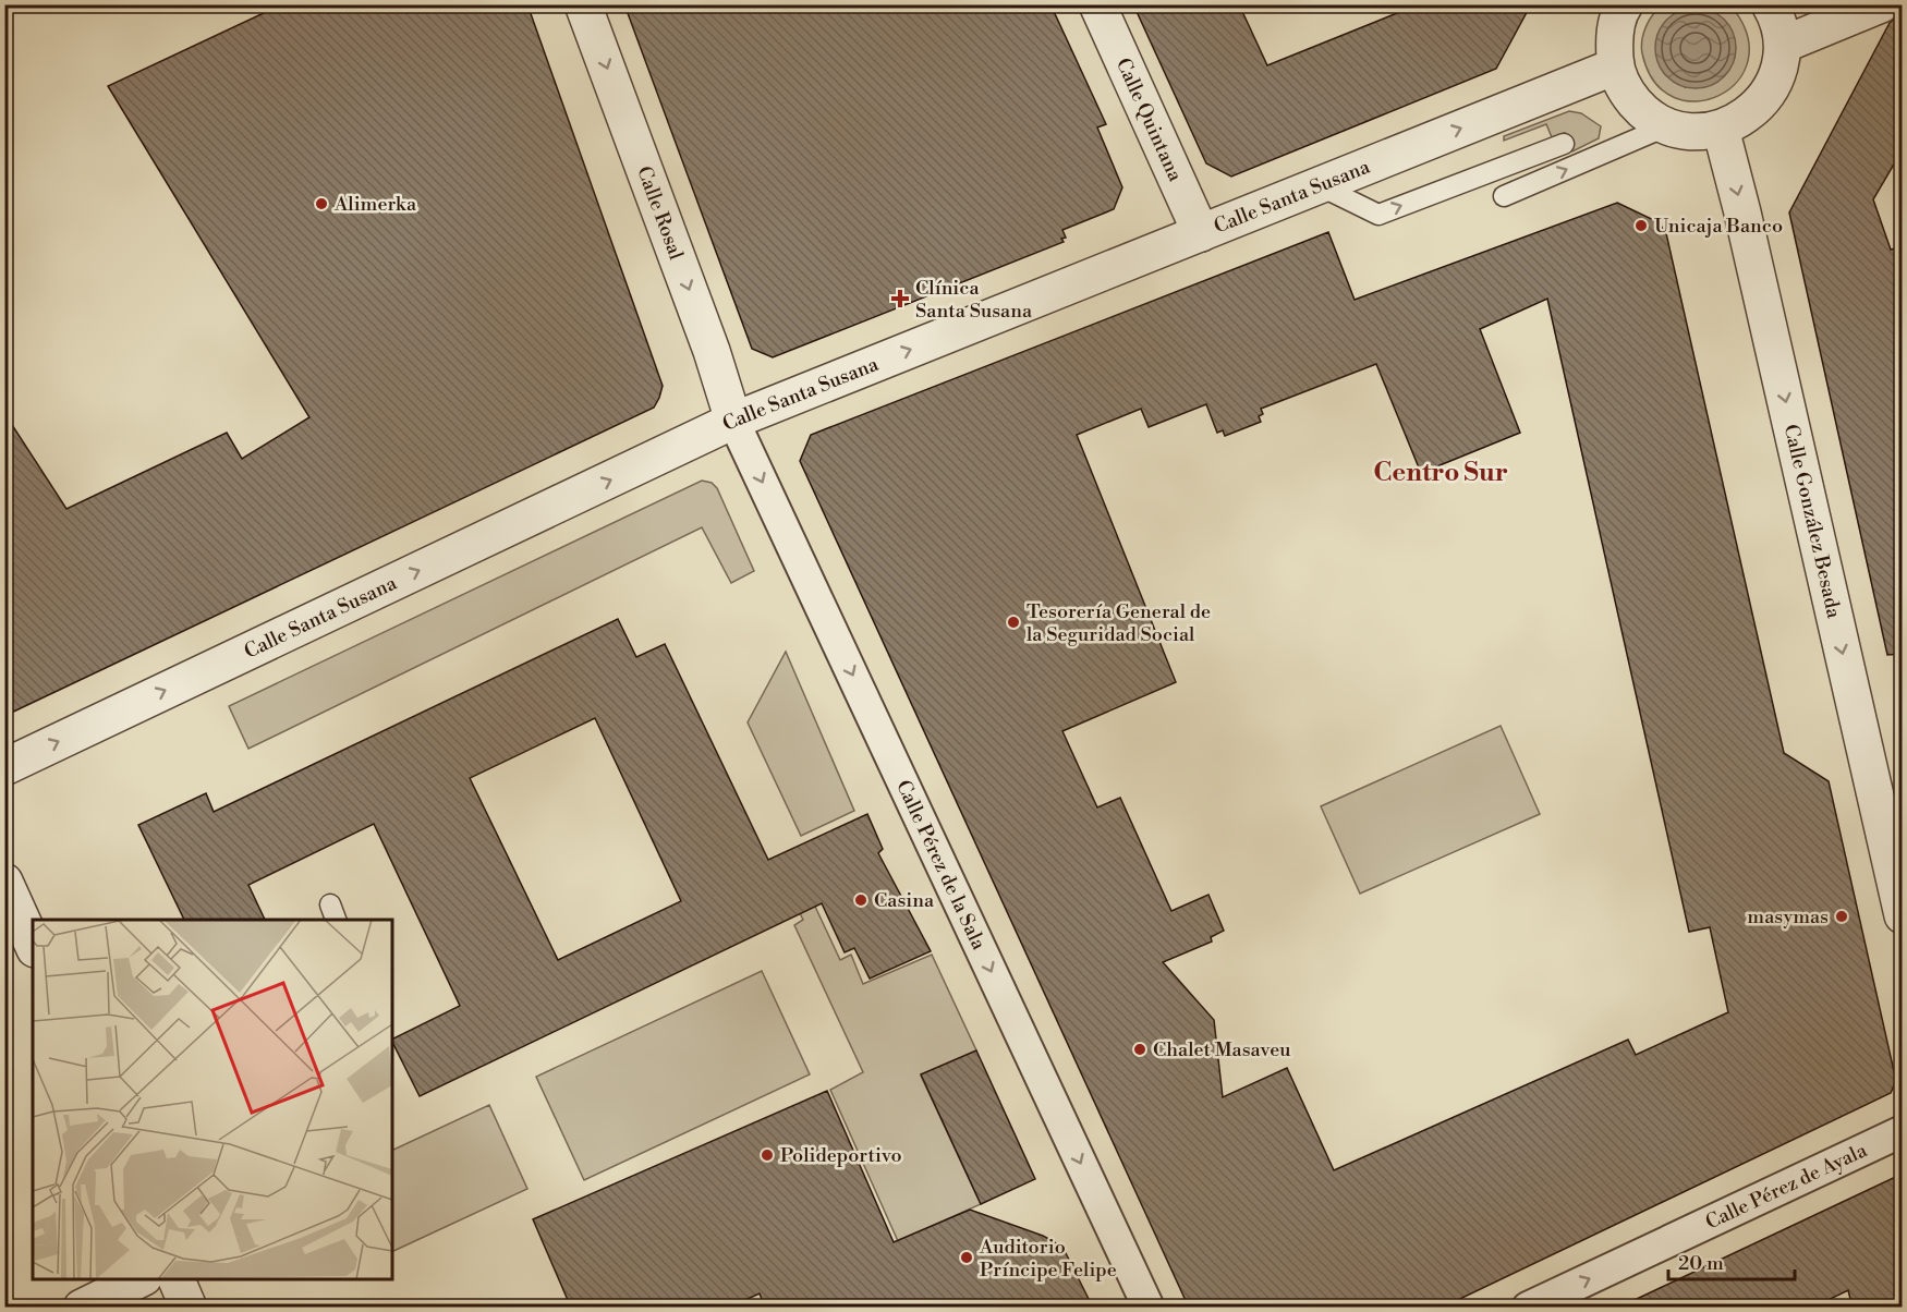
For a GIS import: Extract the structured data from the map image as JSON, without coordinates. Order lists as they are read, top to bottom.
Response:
{
  "streets": {
    "street": [
      "Calle Quintana",
      "Calle Santa Susana",
      "Calle Rosal",
      "Calle González Besada",
      "Calle Pérez de la Sala",
      "Calle Pérez de Ayala"
    ]
  },
  "crossings": [
    ["Calle Quintana", "Calle Santa Susana"],
    ["Calle Santa Susana", "Calle Rosal"],
    ["Calle Santa Susana", "Calle Pérez de la Sala"],
    ["Calle Rosal", "Calle Pérez de la Sala"]
  ],
  "one_way": [
    "Calle Santa Susana",
    "Calle Rosal",
    "Calle González Besada",
    "Calle Pérez de la Sala",
    "Calle Pérez de Ayala"
  ],
  "districts": ["Centro Sur"],
  "places": {
    "other": [
      "Alimerka",
      "Unicaja Banco",
      "Tesorería General de la Seguridad Social",
      "Casina",
      "masymas",
      "Chalet Masaveu",
      "Polideportivo",
      "Auditorio Príncipe Felipe"
    ],
    "health": ["Clínica Santa Susana"]
  },
  "scale_bar": "20 m"
}
